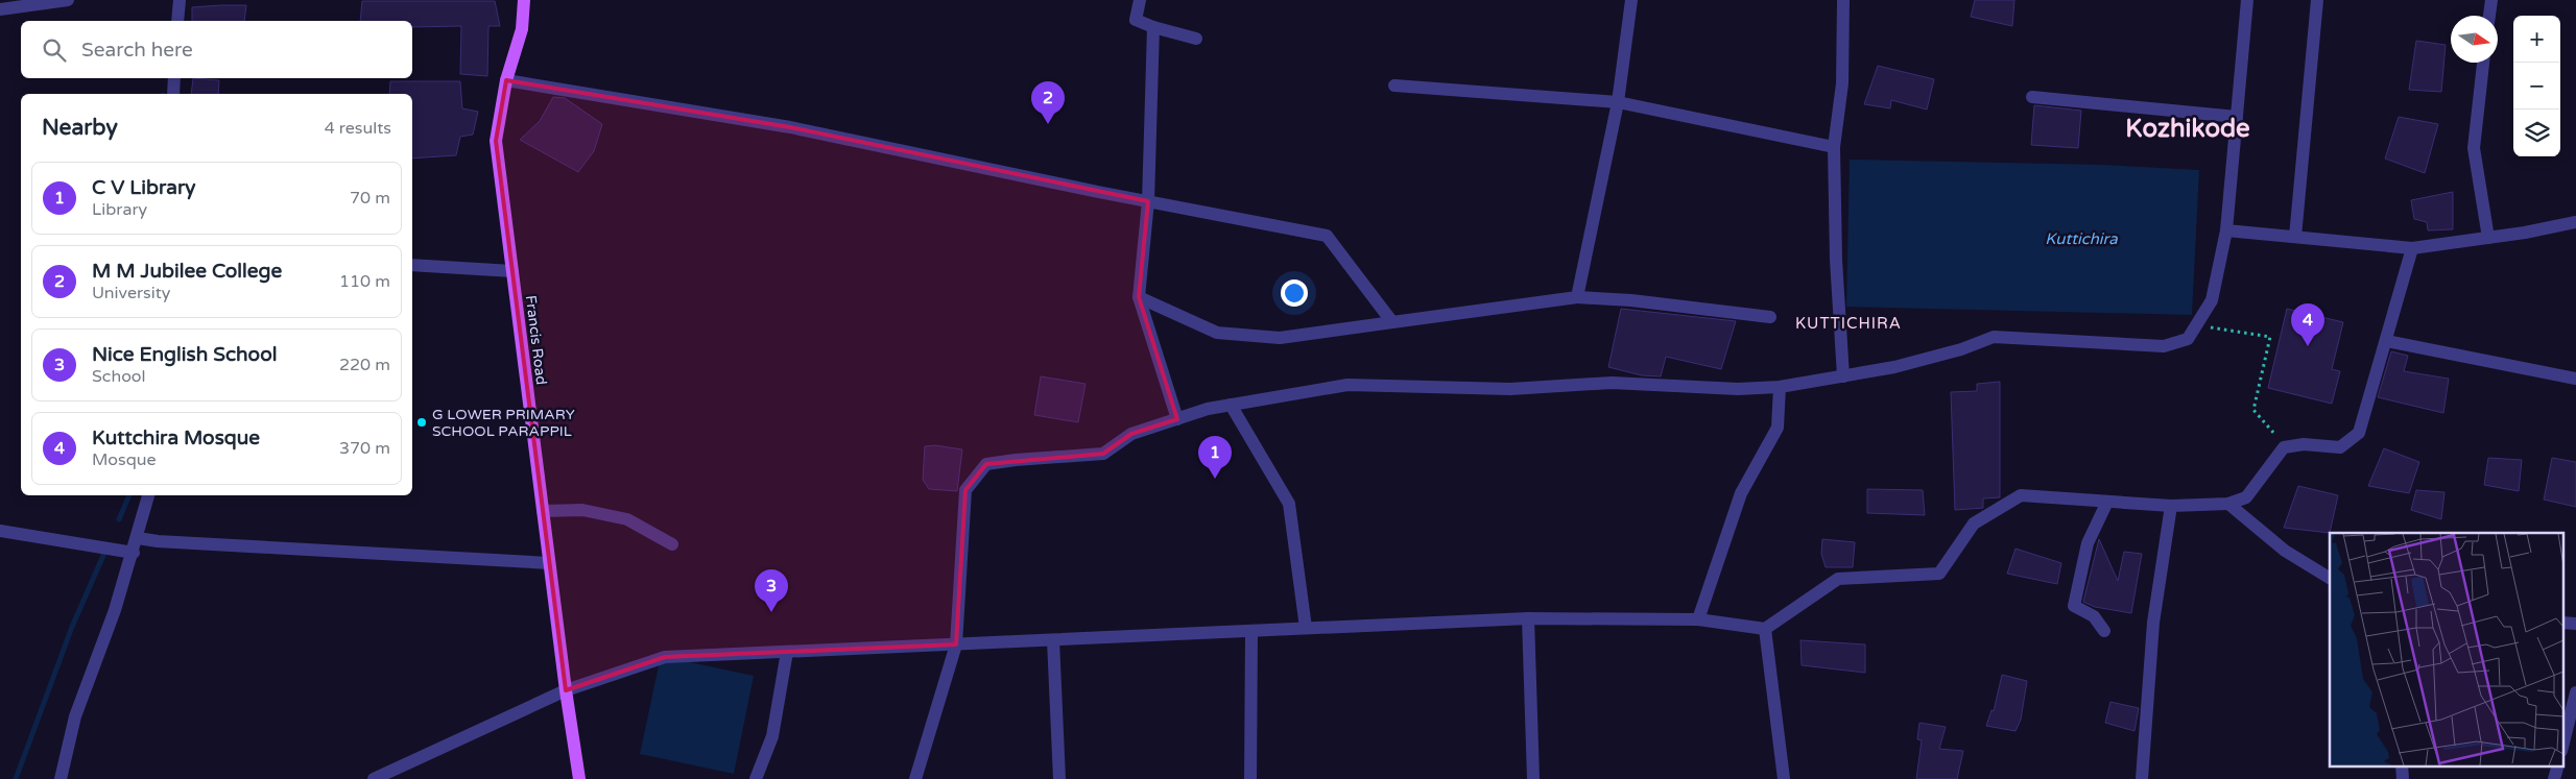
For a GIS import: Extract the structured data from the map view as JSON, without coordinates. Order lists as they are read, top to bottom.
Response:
{
  "streets": {
    "main road": ["Francis Road"]
  },
  "districts": ["Kozhikode", "KUTTICHIRA"],
  "water": ["Kuttichira"],
  "places": ["G LOWER PRIMARY SCHOOL PARAPPIL"],
  "north": "right",
  "page": {
    "map_buttons": ["+", "−"],
    "search": "Search here",
    "pins": [
      "2",
      "4",
      "1",
      "3"
    ],
    "heading": ["Nearby", "4 results"],
    "list": [
      {
        "mark": "1",
        "name": "C V Library",
        "note": "Library",
        "value": "70 m"
      },
      {
        "mark": "2",
        "name": "M M Jubilee College",
        "note": "University",
        "value": "110 m"
      },
      {
        "mark": "3",
        "name": "Nice English School",
        "note": "School",
        "value": "220 m"
      },
      {
        "mark": "4",
        "name": "Kuttchira Mosque",
        "note": "Mosque",
        "value": "370 m"
      }
    ]
  }
}
